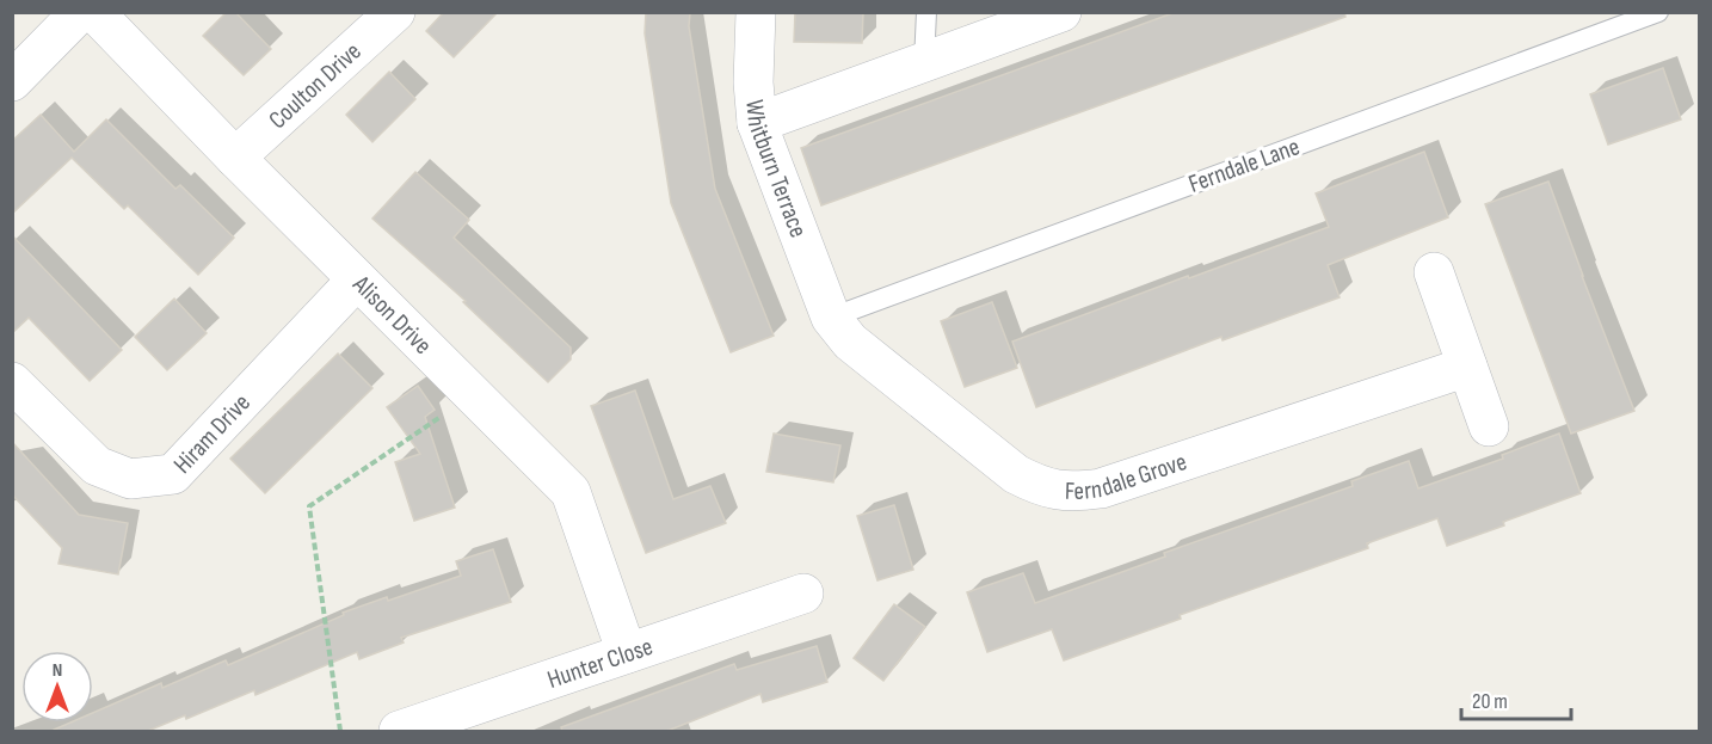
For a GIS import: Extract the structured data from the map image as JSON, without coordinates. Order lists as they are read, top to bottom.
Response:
{
  "streets": {
    "street": [
      "Coulton Drive",
      "Whitburn Terrace",
      "Alison Drive",
      "Hiram Drive",
      "Ferndale Grove",
      "Hunter Close"
    ],
    "lane": ["Ferndale Lane"]
  },
  "crossings": [
    ["Coulton Drive", "Alison Drive"],
    ["Ferndale Lane", "Whitburn Terrace"],
    ["Ferndale Lane", "Ferndale Grove"],
    ["Whitburn Terrace", "Ferndale Grove"],
    ["Alison Drive", "Hiram Drive"],
    ["Alison Drive", "Hunter Close"]
  ],
  "scale_bar": "20 m",
  "north": "top"
}
